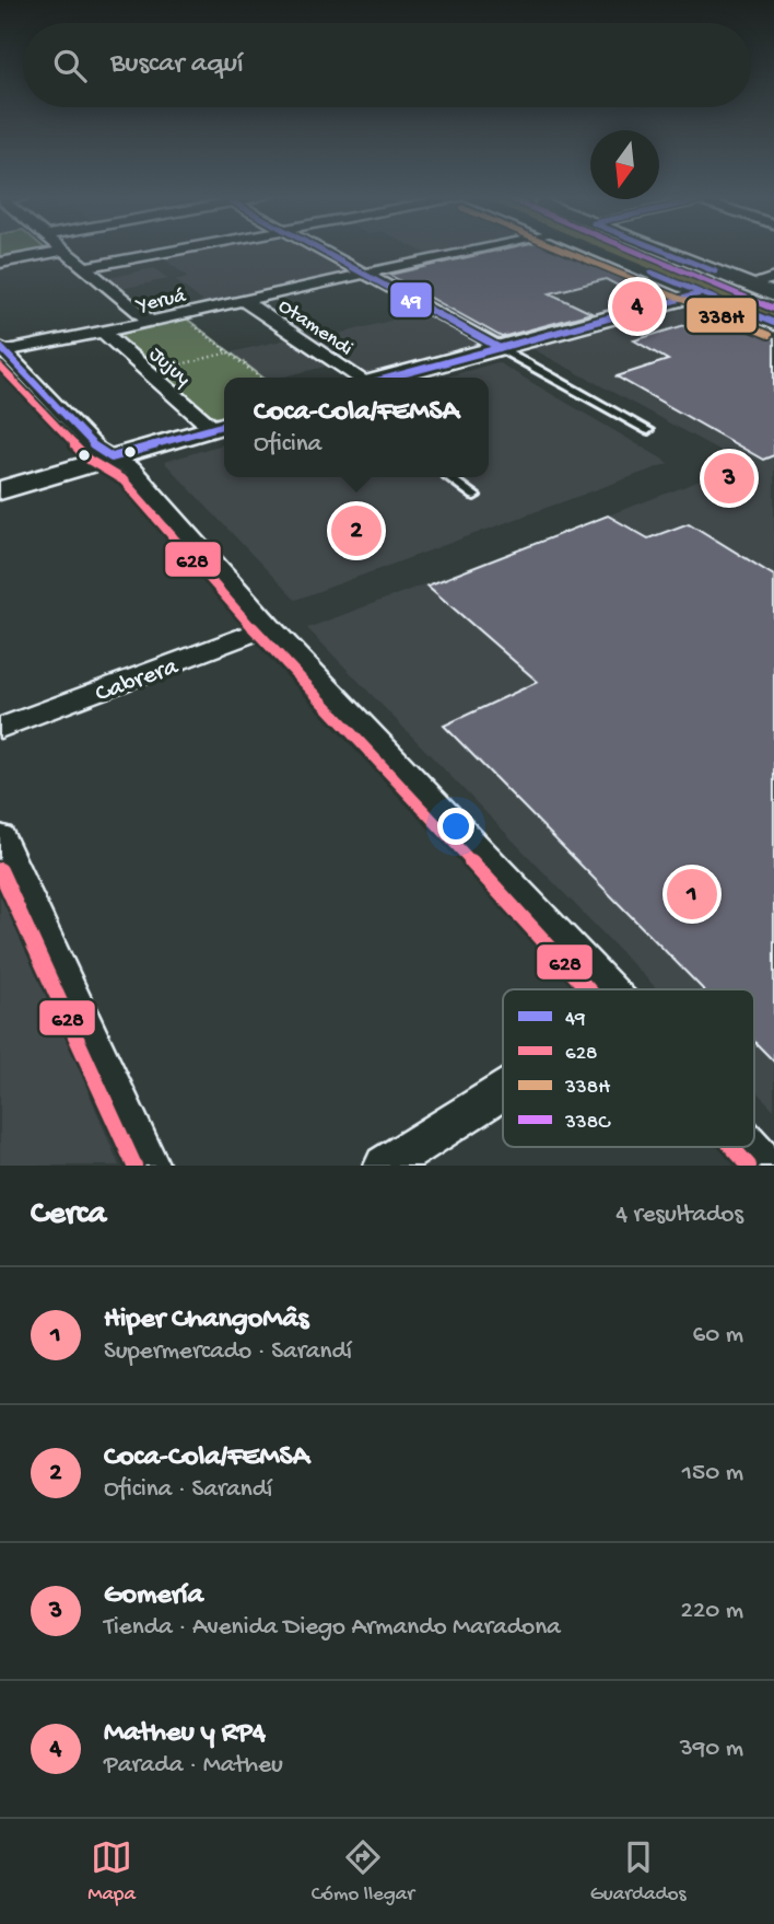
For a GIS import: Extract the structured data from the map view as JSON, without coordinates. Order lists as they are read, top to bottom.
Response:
{
  "streets": {
    "street": [
      "Yeruá",
      "Otamendi",
      "Jujuy",
      "Cabrera"
    ]
  },
  "crossings": [
    ["Yeruá", "Otamendi"],
    ["Yeruá", "Jujuy"]
  ],
  "lines": [
    "transit line 49",
    "transit line 338H",
    "transit line 338C",
    "transit line 628"
  ],
  "legend": [
    "49",
    "628",
    "338H",
    "338C"
  ],
  "north": "bottom",
  "page": {
    "search": "Buscar aquí",
    "pins": [
      "4",
      "3",
      "2",
      "1"
    ],
    "popup": ["Coca-Cola/FEMSA", "Oficina"],
    "heading": ["Cerca", "4 resultados"],
    "list": [
      {
        "mark": "1",
        "name": "Hiper ChangoMâs",
        "note": "Supermercado · Sarandí",
        "value": "60 m"
      },
      {
        "mark": "2",
        "name": "Coca-Cola/FEMSA",
        "note": "Oficina · Sarandí",
        "value": "150 m"
      },
      {
        "mark": "3",
        "name": "Gomería",
        "note": "Tienda · Avenida Diego Armando Maradona",
        "value": "220 m"
      },
      {
        "mark": "4",
        "name": "Matheu y RP4",
        "note": "Parada · Matheu",
        "value": "390 m"
      }
    ],
    "nav": ["Mapa", "Cómo llegar", "Guardados"]
  }
}
